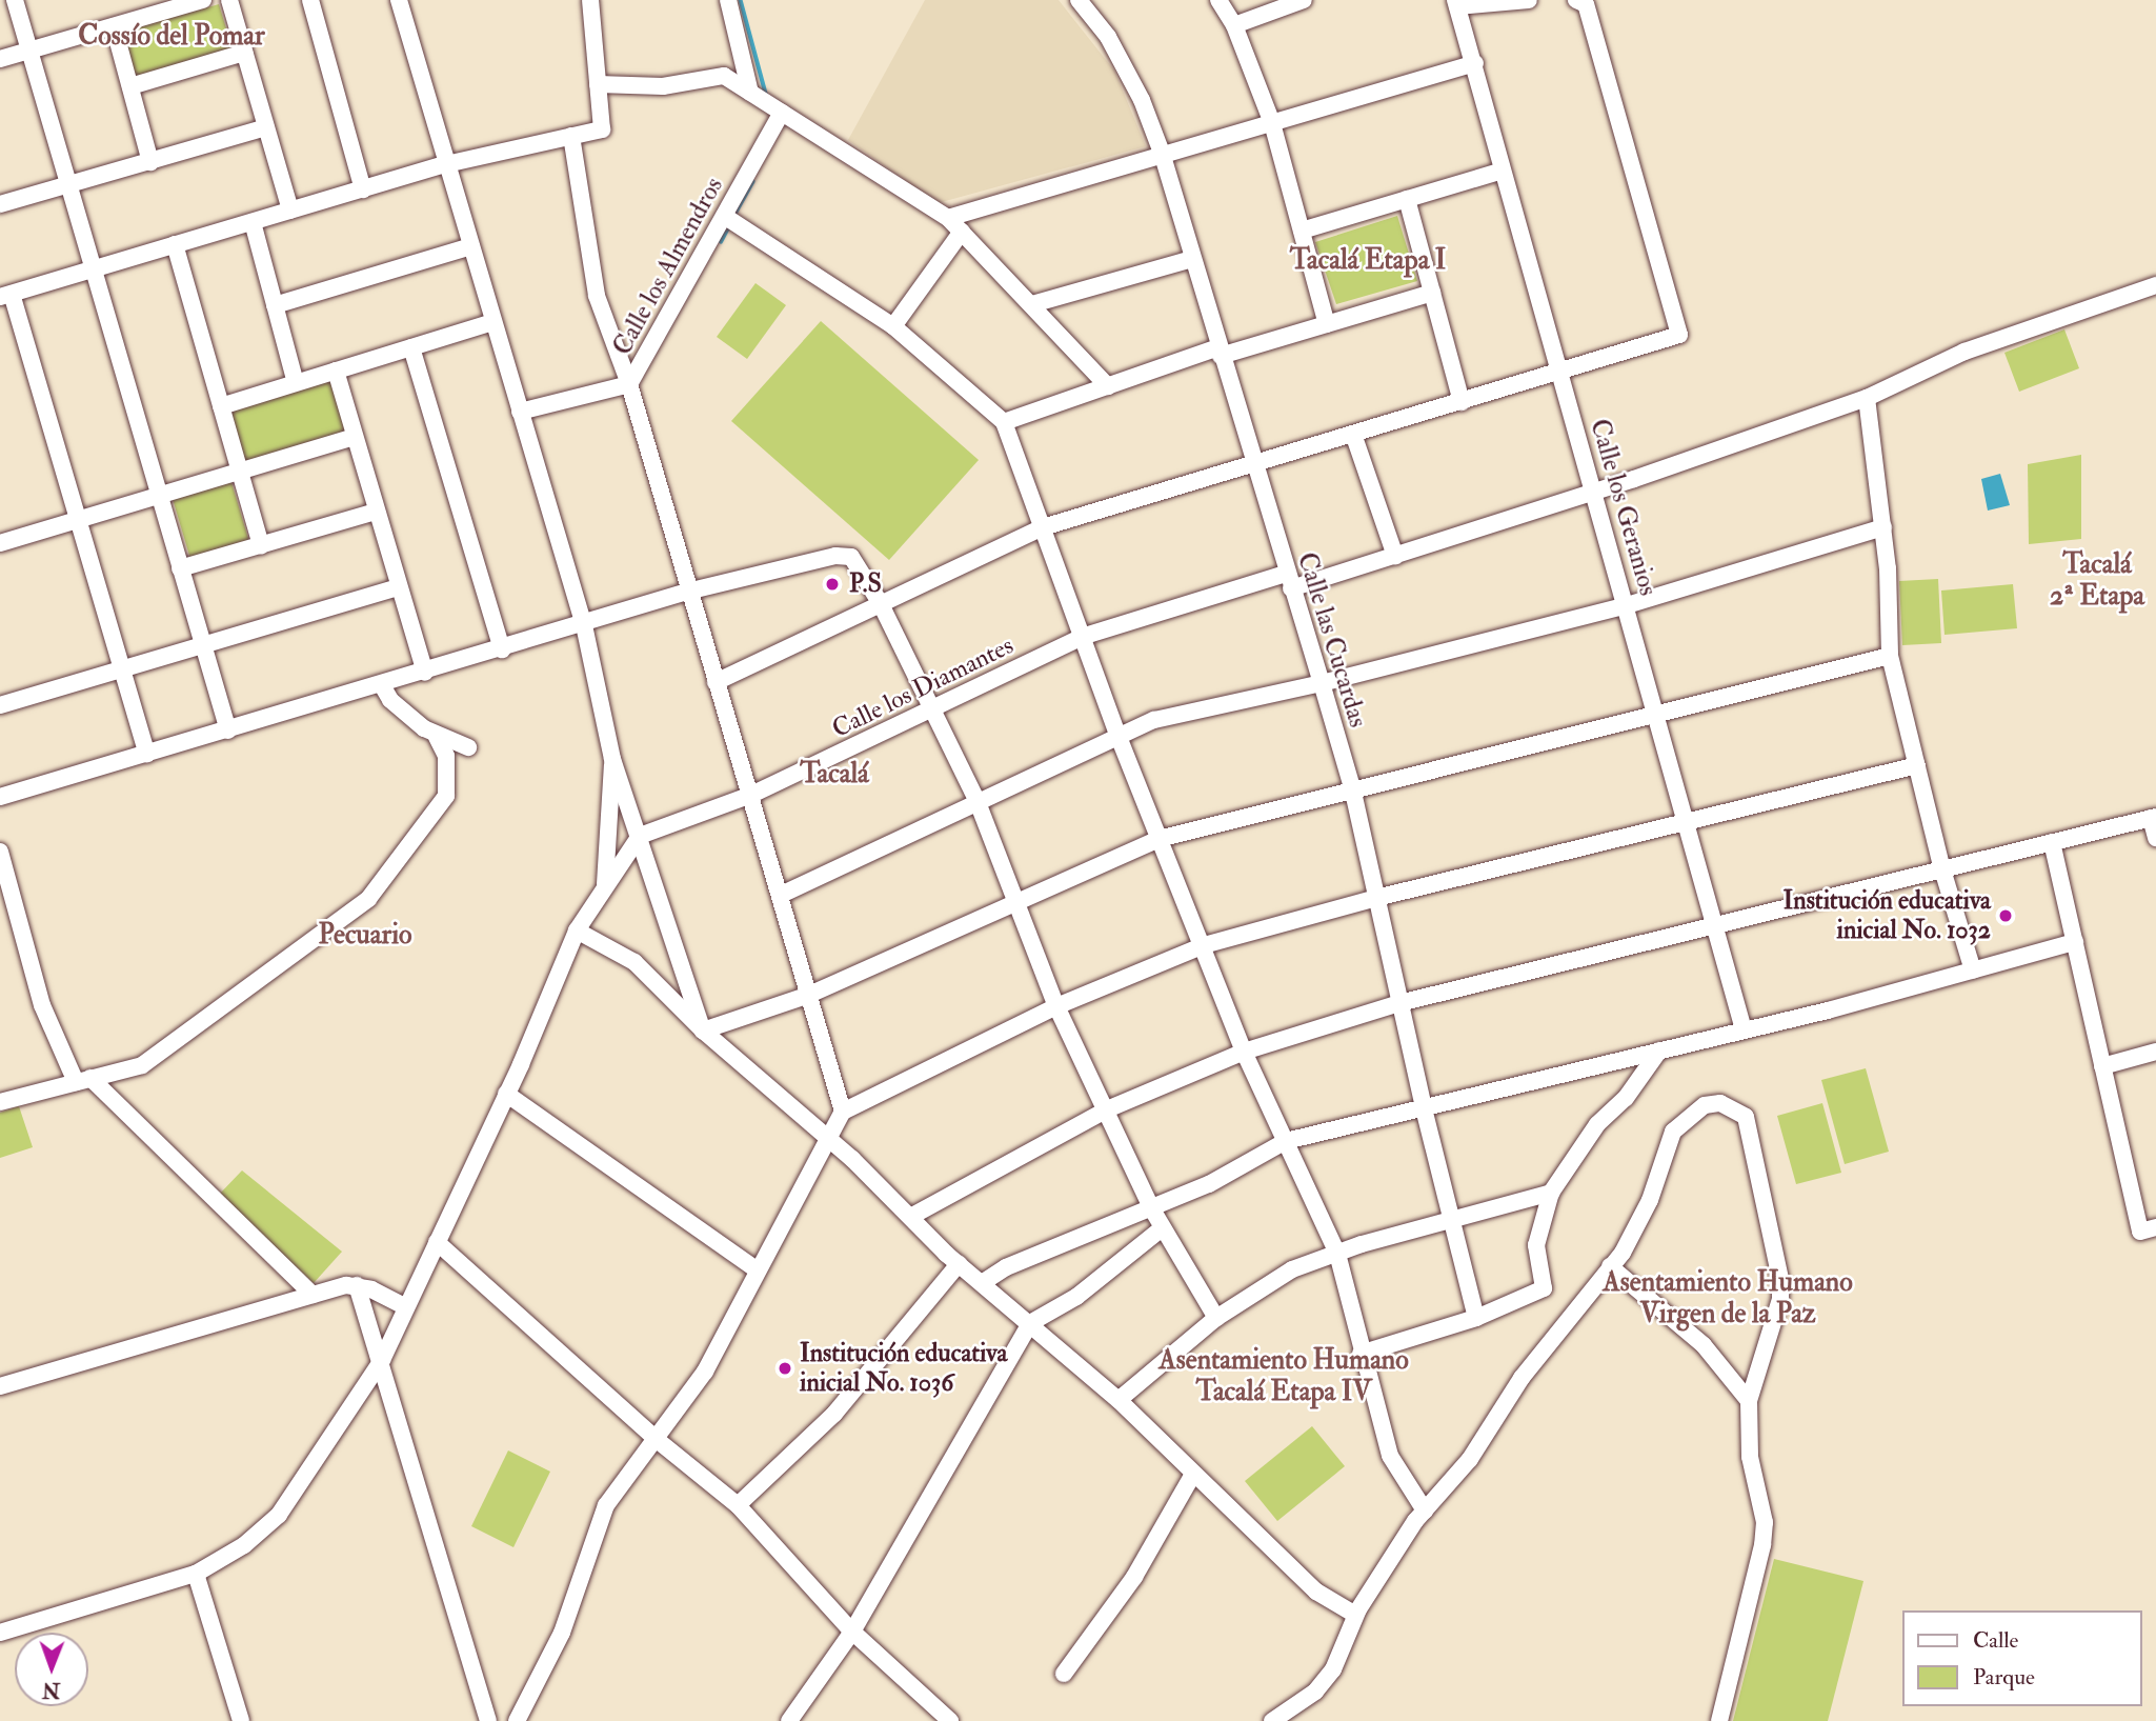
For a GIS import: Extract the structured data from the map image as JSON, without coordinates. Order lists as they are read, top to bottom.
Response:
{
  "streets": {
    "street": [
      "Calle los Almendros",
      "Calle los Geranios",
      "Calle las Cucardas",
      "Calle los Diamantes"
    ]
  },
  "crossings": [
    ["Calle los Geranios", "Calle los Diamantes"],
    ["Calle las Cucardas", "Calle los Diamantes"]
  ],
  "districts": [
    "Cossío del Pomar",
    "Tacalá Etapa I",
    "Tacalá 2ª Etapa",
    "Tacalá",
    "Pecuario",
    "Asentamiento Humano Virgen de la Paz",
    "Asentamiento Humano Tacalá Etapa IV"
  ],
  "places": ["P.S", "Institución educativa inicial No. 1032", "Institución educativa inicial No. 1036"],
  "legend": ["Calle", "Parque"],
  "north": "bottom"
}
